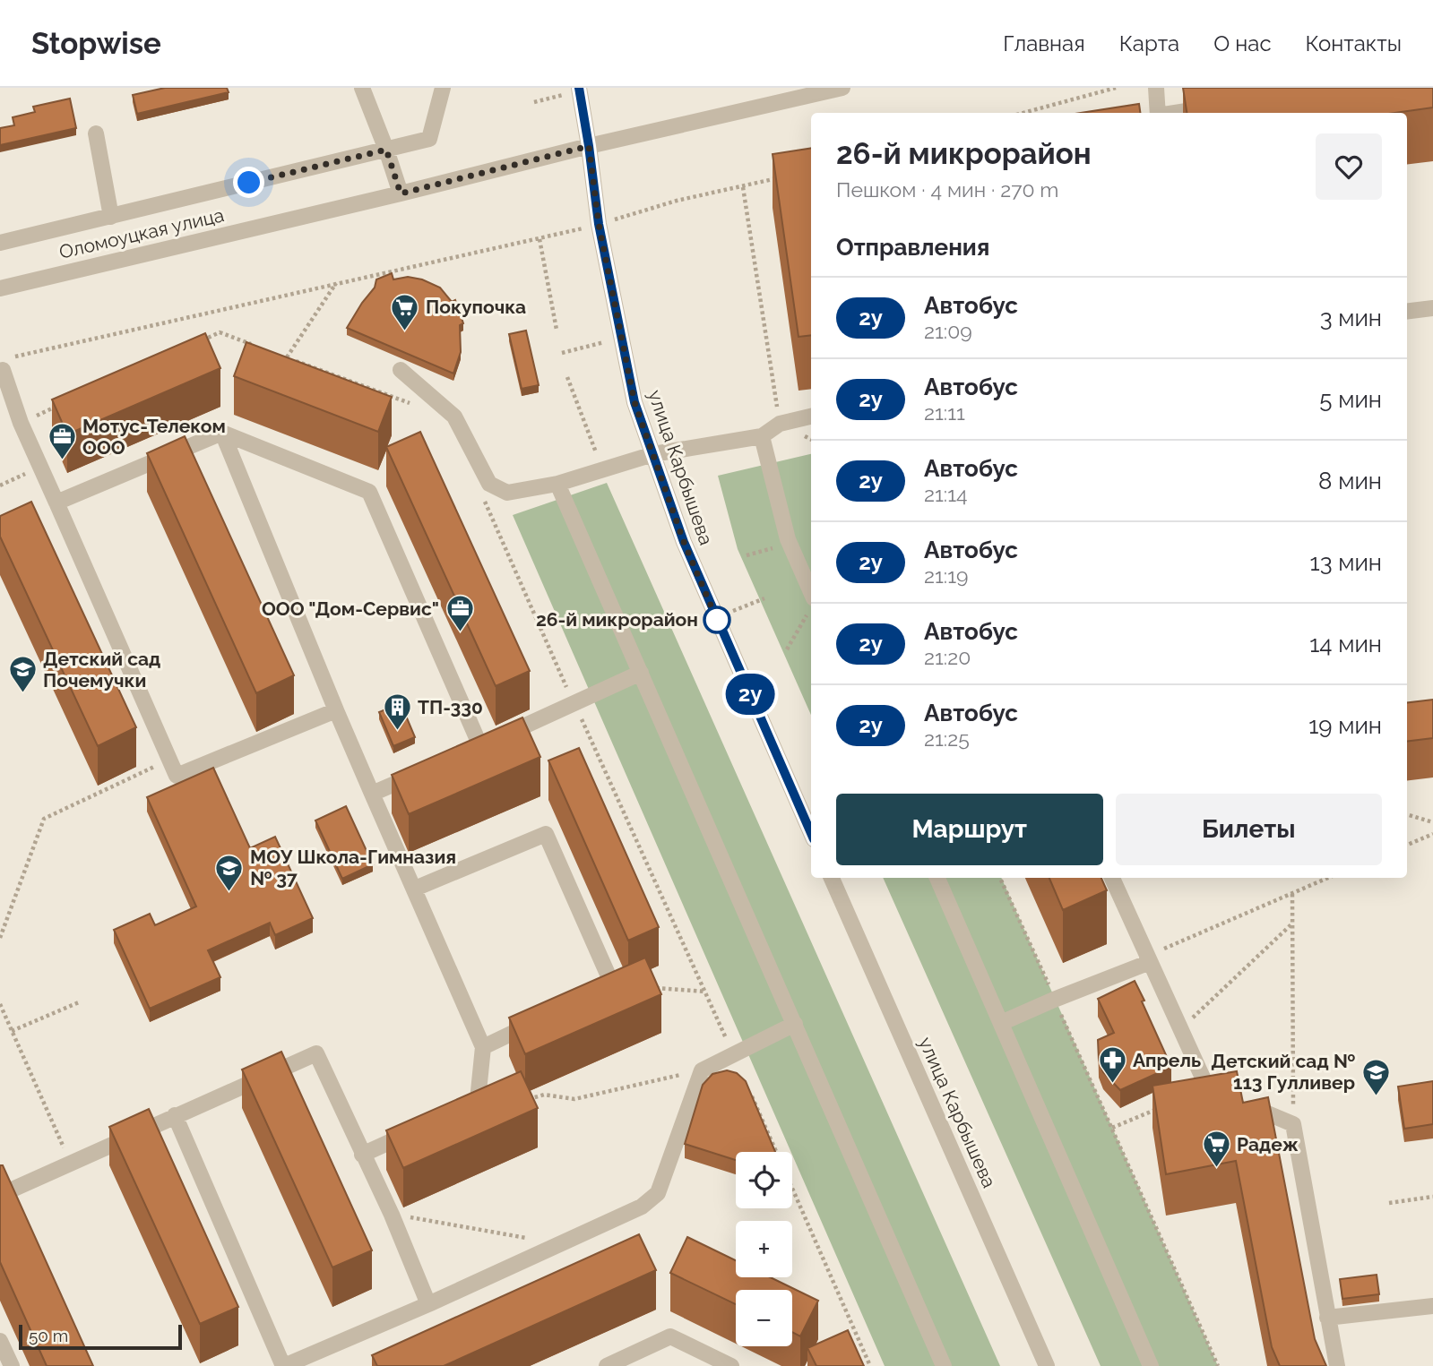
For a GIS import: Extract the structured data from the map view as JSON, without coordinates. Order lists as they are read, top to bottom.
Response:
{
  "streets": {
    "street": ["Оломоуцкая улица", "улица Карбышева"]
  },
  "crossings": [
    ["Оломоуцкая улица", "улица Карбышева"]
  ],
  "places": {
    "supermarket": ["Покупочка", "Радеж"],
    "office": ["Мотус-Телеком ООО", "ООО \"Дом-Сервис\""],
    "other": ["26-й микрорайон"],
    "school or university": ["Детский сад Почемучки", "МОУ Школа-Гимназия № 37", "Детский сад № 113 Гулливер"],
    "building": ["ТП-330"],
    "pharmacy": ["Апрель"]
  },
  "lines": ["bus line 2у"],
  "scale_bar": "50 m",
  "page": {
    "header": "Stopwise",
    "nav": [
      "Главная",
      "Карта",
      "О нас",
      "Контакты"
    ],
    "on_map": "2у",
    "heading": [
      ["26-й микрорайон", "Пешком · 4 мин · 270 m"],
      "Отправления"
    ],
    "list": [
      {
        "mark": "2у",
        "name": "Автобус",
        "note": "21:09",
        "value": "3 мин"
      },
      {
        "mark": "2у",
        "name": "Автобус",
        "note": "21:11",
        "value": "5 мин"
      },
      {
        "mark": "2у",
        "name": "Автобус",
        "note": "21:14",
        "value": "8 мин"
      },
      {
        "mark": "2у",
        "name": "Автобус",
        "note": "21:19",
        "value": "13 мин"
      },
      {
        "mark": "2у",
        "name": "Автобус",
        "note": "21:20",
        "value": "14 мин"
      },
      {
        "mark": "2у",
        "name": "Автобус",
        "note": "21:25",
        "value": "19 мин"
      }
    ],
    "buttons": ["Маршрут", "Билеты"],
    "map_buttons": ["+", "−"],
    "scale": "50 m"
  }
}
